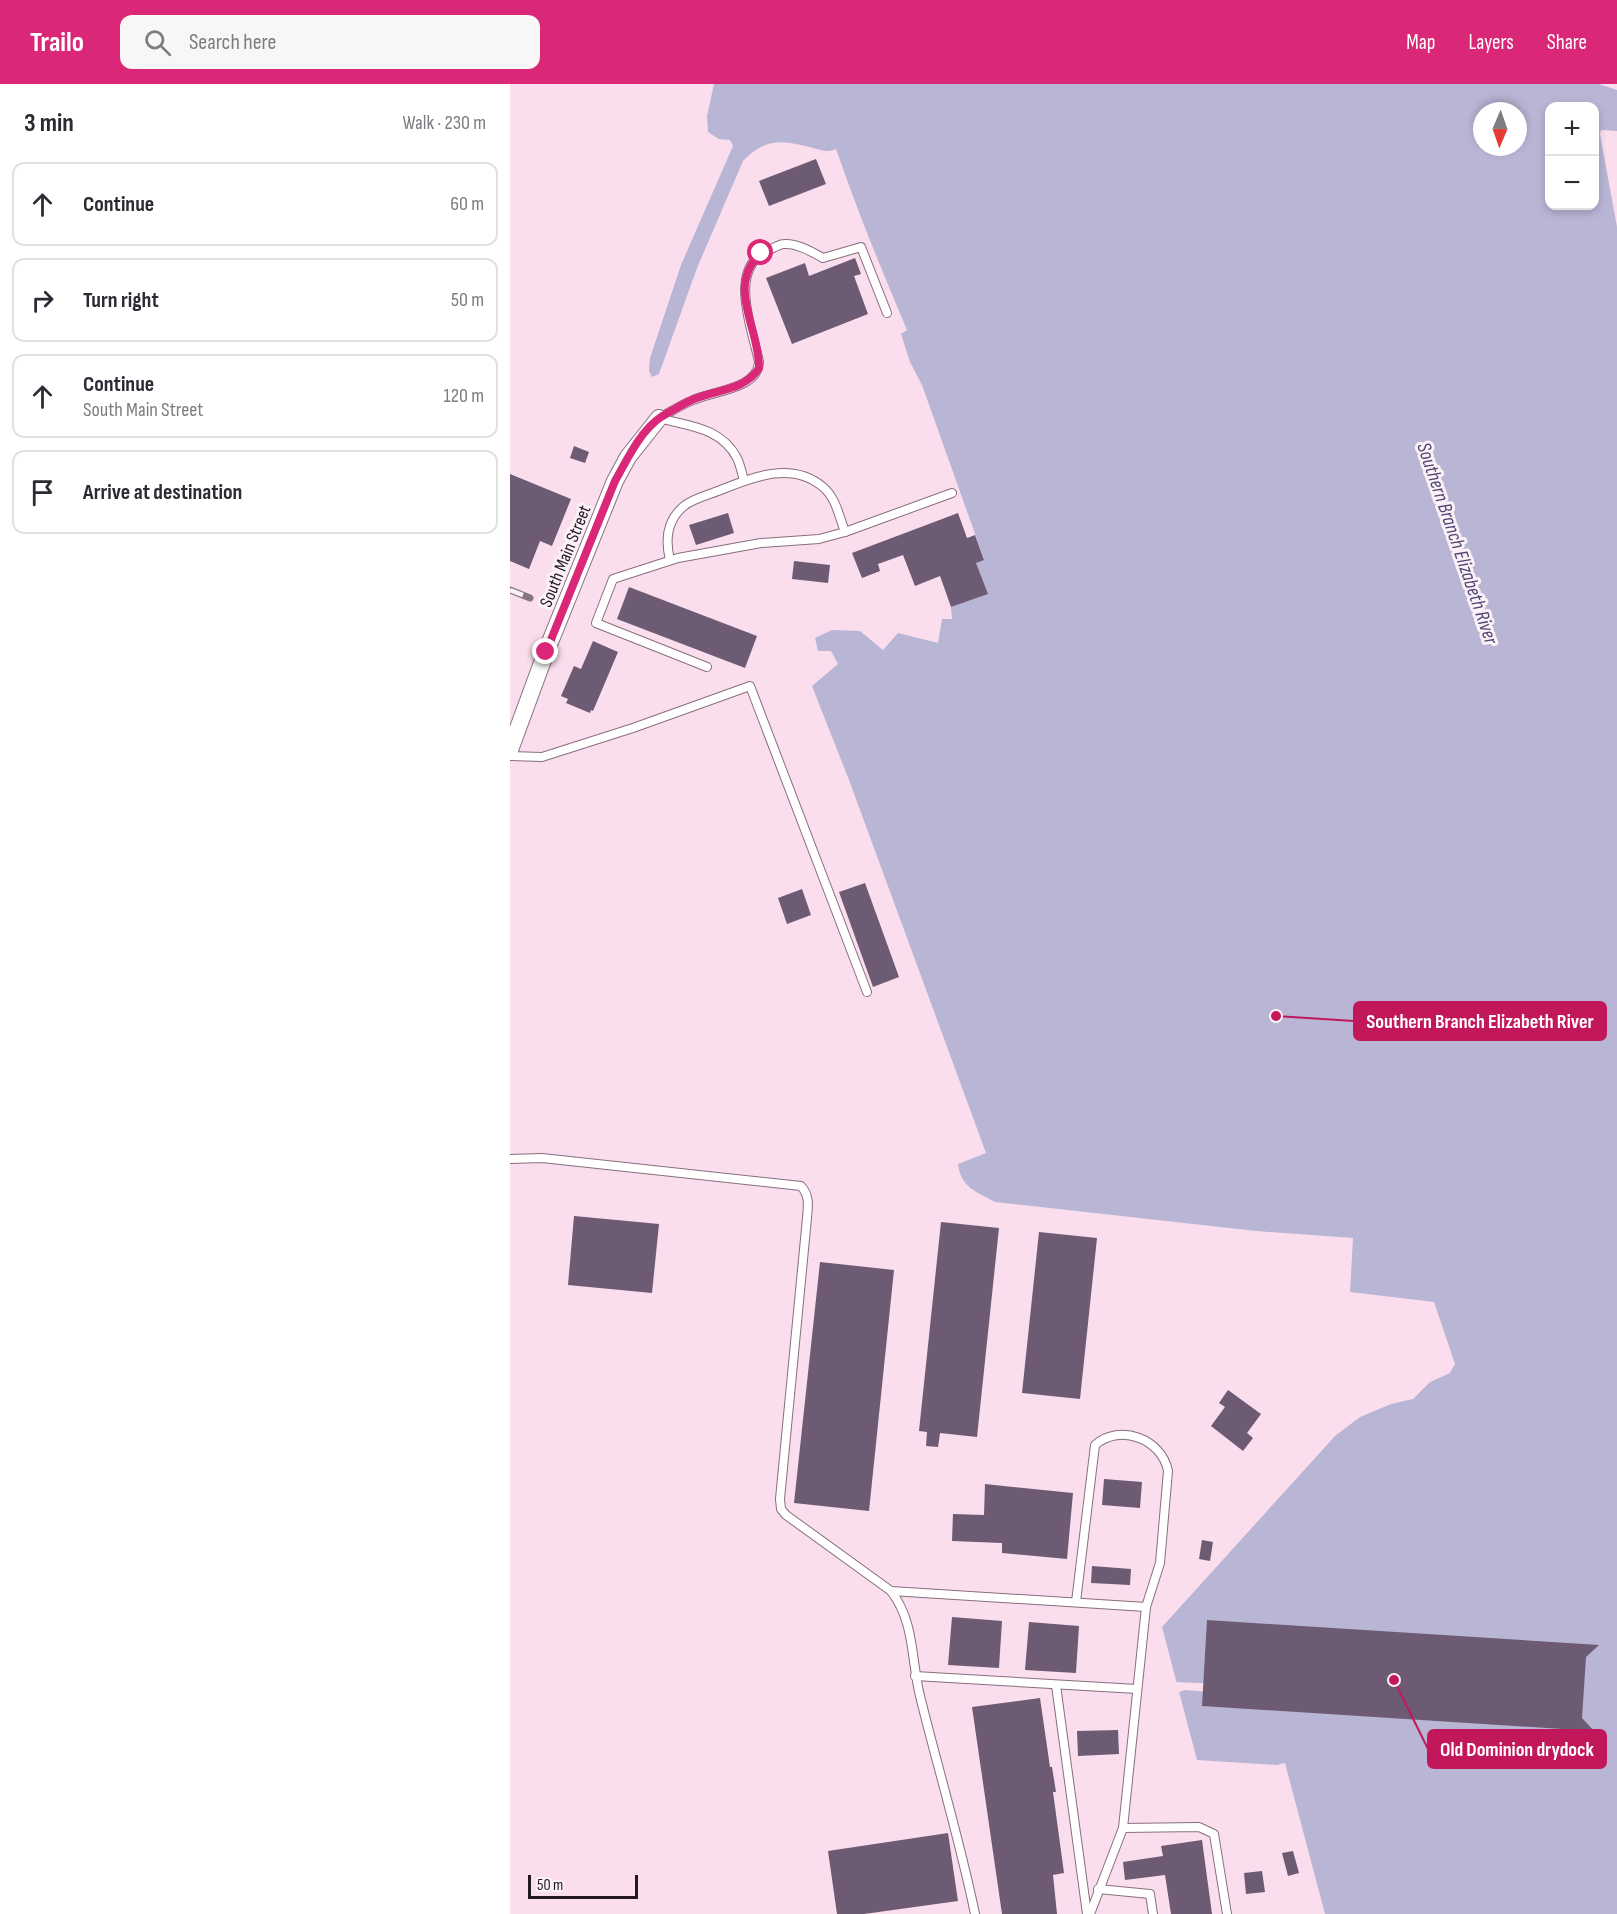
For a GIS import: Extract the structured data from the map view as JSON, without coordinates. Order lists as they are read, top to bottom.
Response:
{
  "streets": {
    "street": ["South Main Street"]
  },
  "water": ["Southern Branch Elizabeth River"],
  "places": ["Southern Branch Elizabeth River", "Old Dominion drydock"],
  "scale_bar": "50 m",
  "north": "bottom",
  "page": {
    "header": "Trailo",
    "search": "Search here",
    "nav": ["Map", "Layers", "Share"],
    "heading": ["3 min", "Walk · 230 m"],
    "map_buttons": ["+", "−"],
    "list": [
      ["Continue", "60 m"],
      ["Turn right", "50 m"],
      ["Continue", "South Main Street", "120 m"],
      "Arrive at destination"
    ],
    "scale": "50 m"
  }
}
